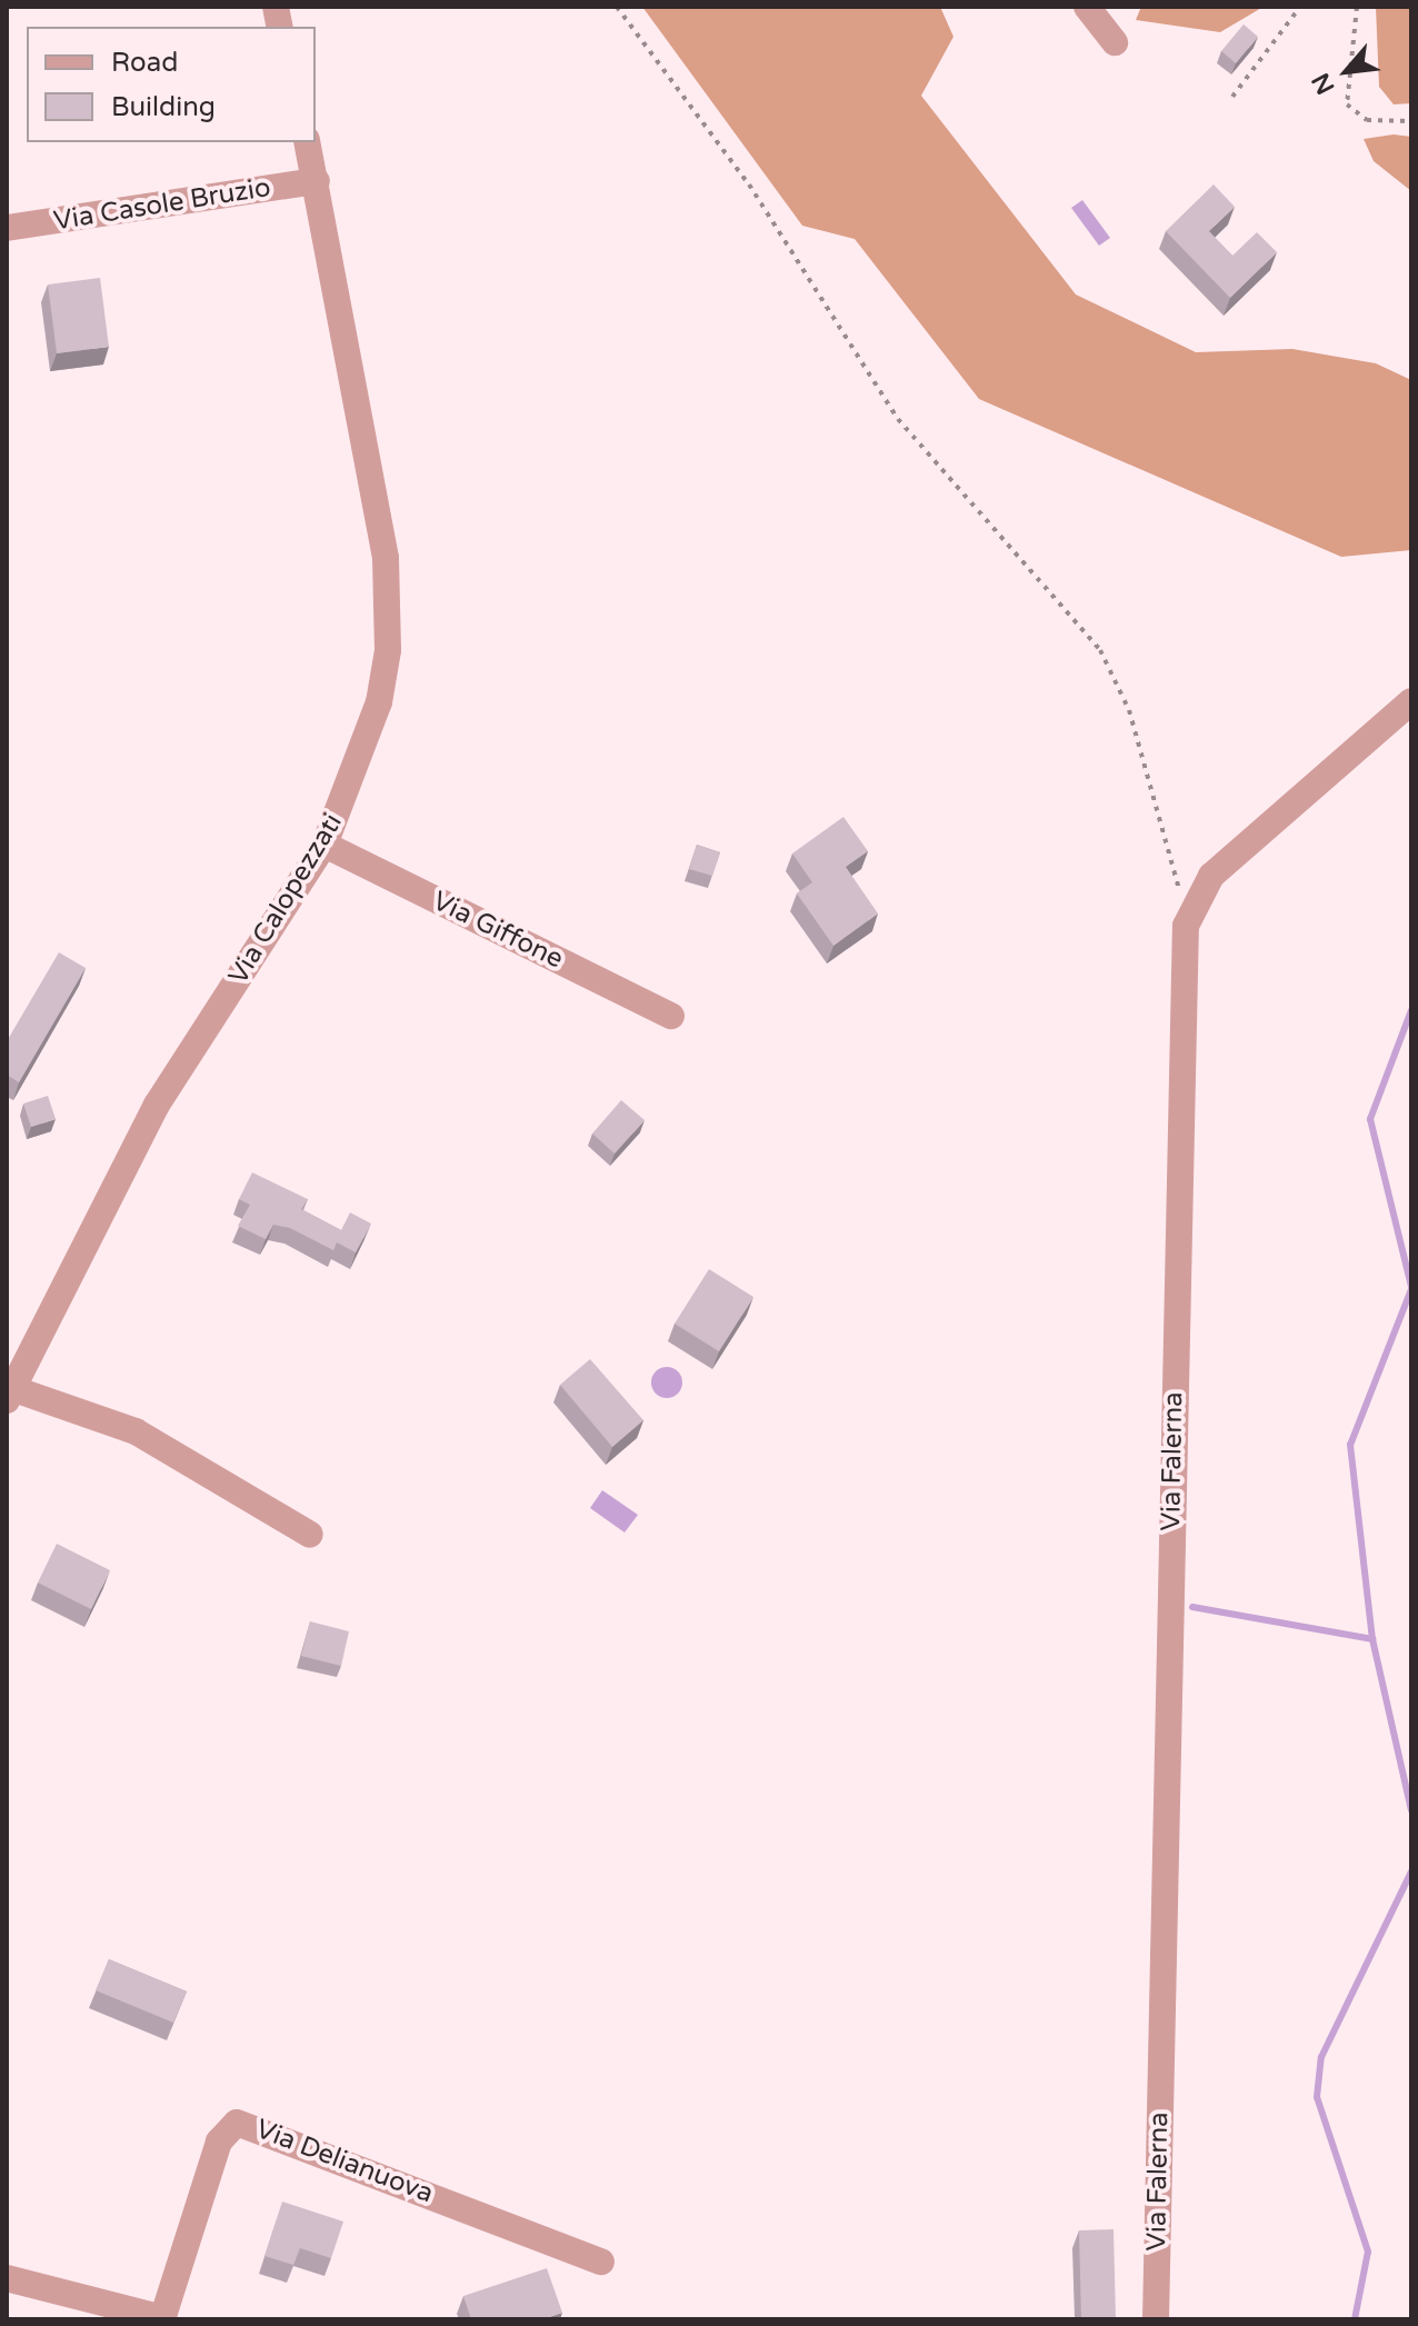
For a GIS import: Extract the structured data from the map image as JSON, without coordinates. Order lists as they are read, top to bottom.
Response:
{
  "streets": {
    "street": [
      "Via Casole Bruzio",
      "Via Calopezzati",
      "Via Giffone",
      "Via Falerna",
      "Via Delianuova"
    ]
  },
  "crossings": [
    ["Via Casole Bruzio", "Via Calopezzati"],
    ["Via Calopezzati", "Via Giffone"]
  ],
  "legend": ["Road", "Building"],
  "north": "bottom left"
}
